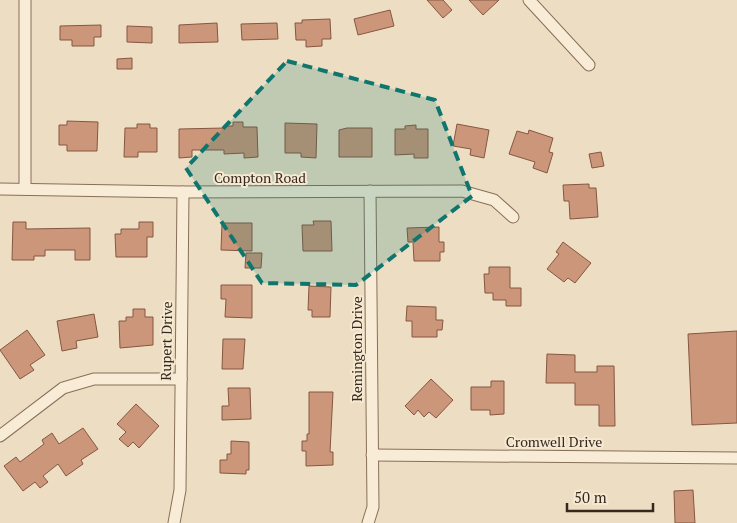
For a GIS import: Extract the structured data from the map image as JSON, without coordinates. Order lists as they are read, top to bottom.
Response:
{
  "streets": {
    "street": [
      "Compton Road",
      "Rupert Drive",
      "Remington Drive",
      "Cromwell Drive"
    ]
  },
  "crossings": [
    ["Compton Road", "Rupert Drive"],
    ["Compton Road", "Remington Drive"],
    ["Remington Drive", "Cromwell Drive"]
  ],
  "scale_bar": "50 m"
}
